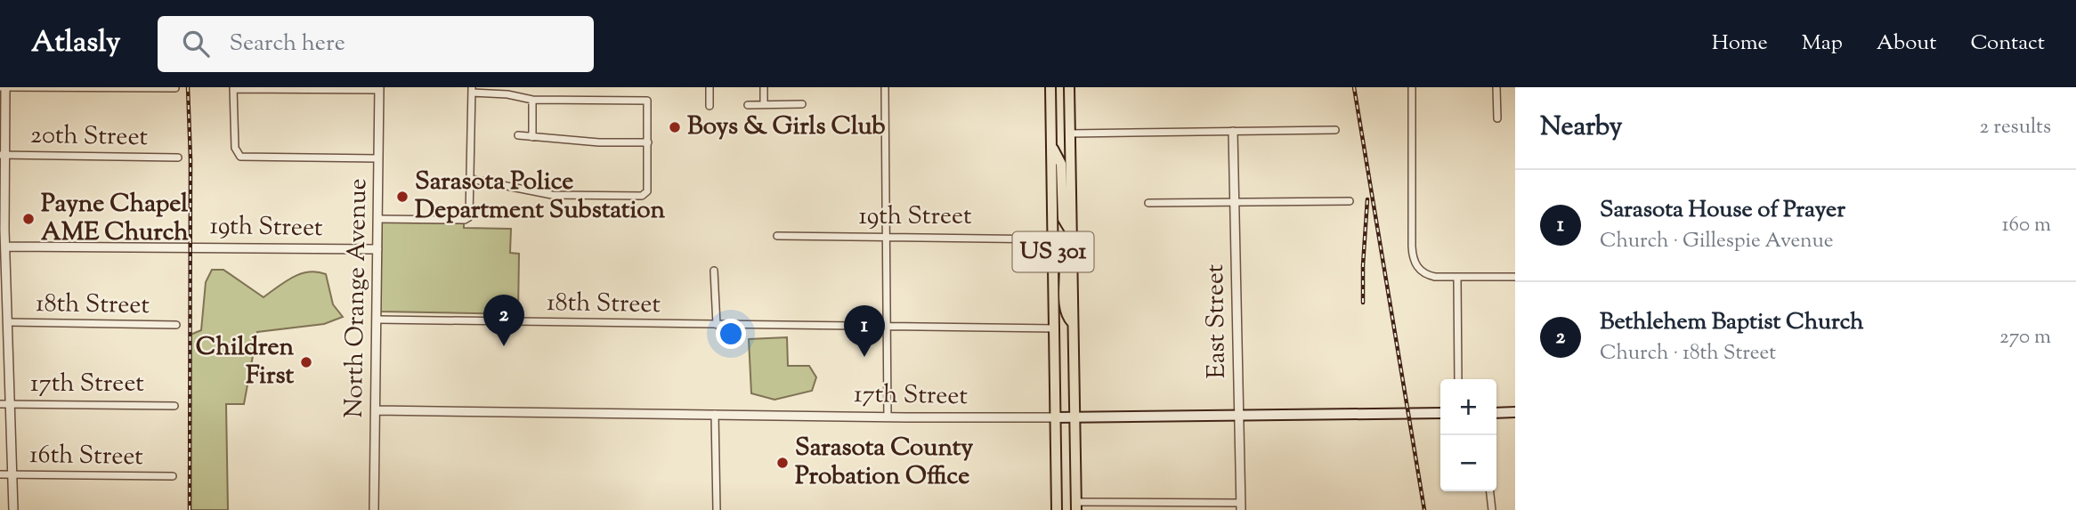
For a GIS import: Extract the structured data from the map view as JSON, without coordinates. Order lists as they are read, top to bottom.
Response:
{
  "streets": {
    "main road": ["US 301", "17th Street"],
    "street": [
      "20th Street",
      "19th Street",
      "North Orange Avenue",
      "18th Street",
      "East Street",
      "16th Street"
    ]
  },
  "crossings": [
    ["19th Street", "US 301"],
    ["19th Street", "North Orange Avenue"],
    ["US 301", "18th Street"],
    ["US 301", "17th Street"],
    ["North Orange Avenue", "18th Street"],
    ["North Orange Avenue", "17th Street"],
    ["East Street", "17th Street"]
  ],
  "places": [
    "Boys & Girls Club",
    "Sarasota Police Department Substation",
    "Payne Chapel AME Church",
    "Children First",
    "Sarasota County Probation Office"
  ],
  "page": {
    "header": "Atlasly",
    "search": "Search here",
    "nav": [
      "Home",
      "Map",
      "About",
      "Contact"
    ],
    "heading": ["Nearby", "2 results"],
    "list": [
      {
        "mark": "1",
        "name": "Sarasota House of Prayer",
        "note": "Church · Gillespie Avenue",
        "value": "160 m"
      },
      {
        "mark": "2",
        "name": "Bethlehem Baptist Church",
        "note": "Church · 18th Street",
        "value": "270 m"
      }
    ],
    "pins": ["2", "1"],
    "map_buttons": ["+", "−"]
  }
}
